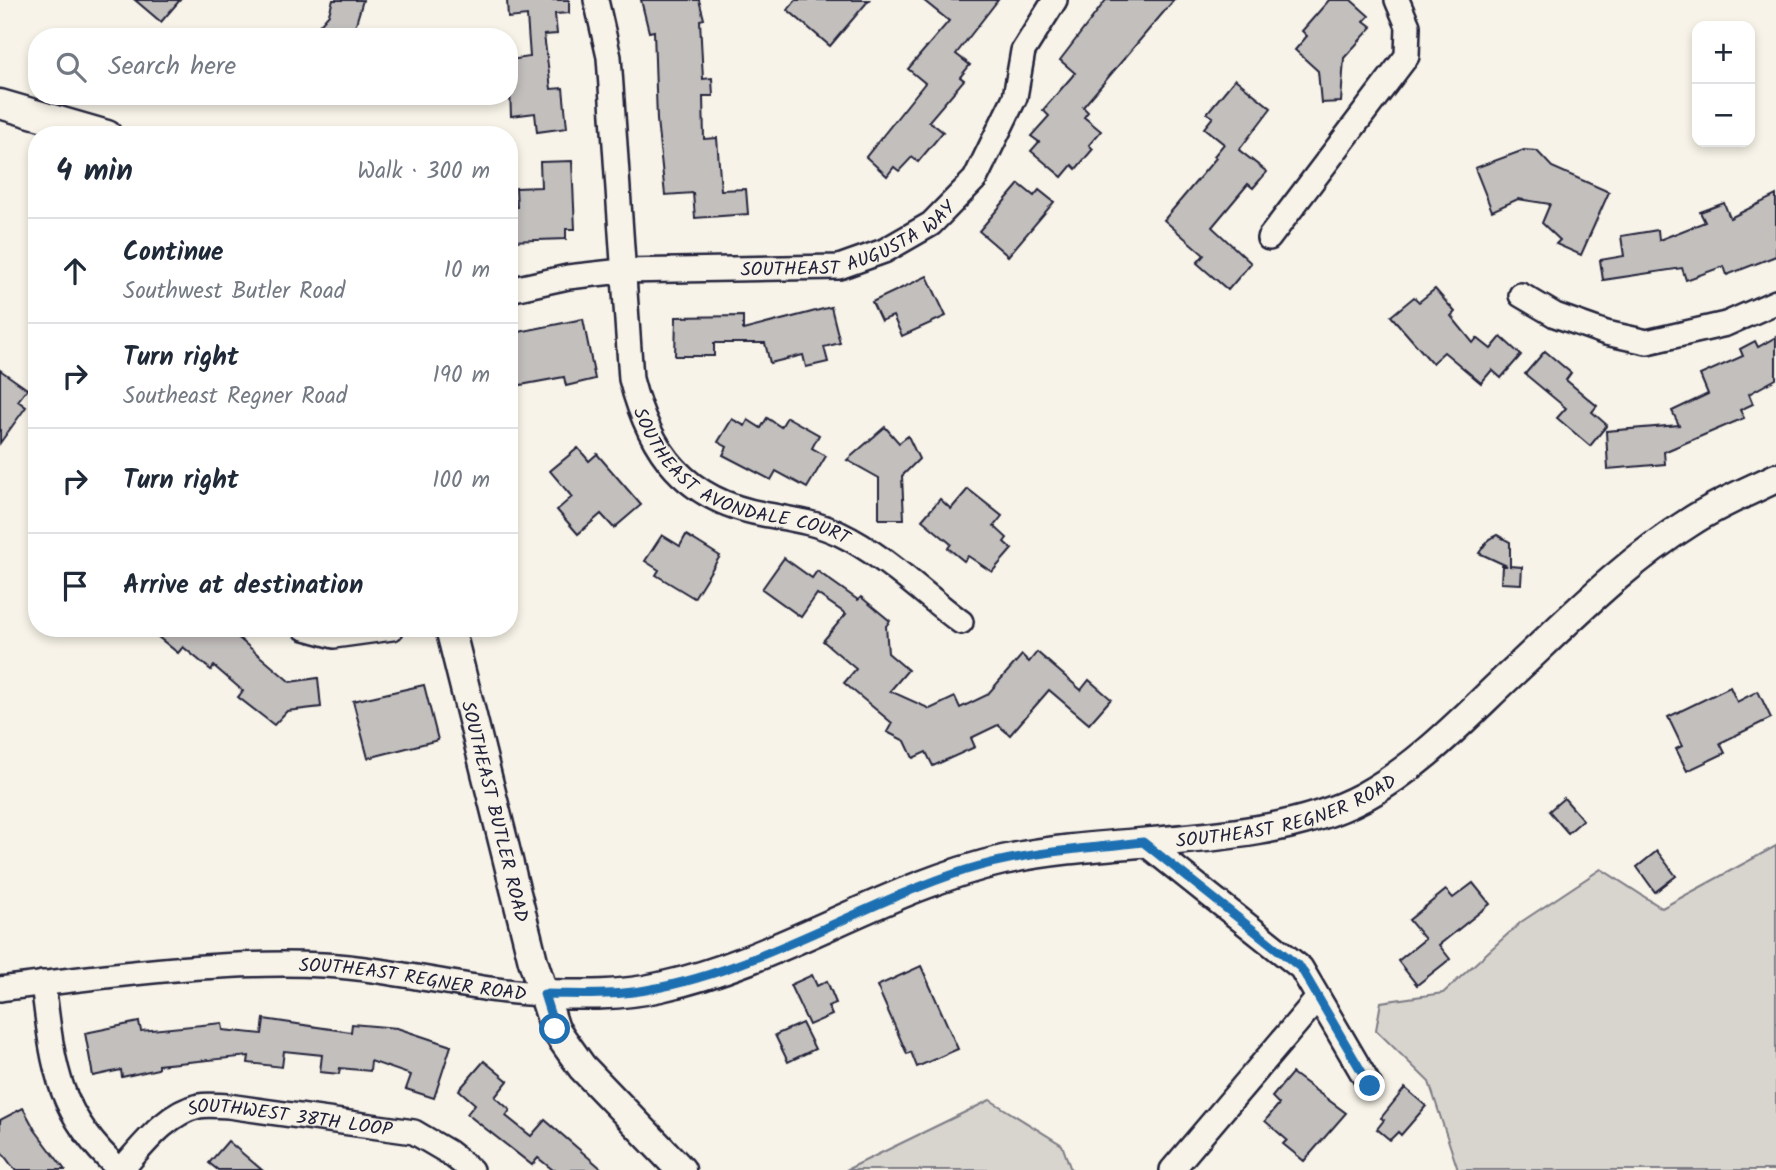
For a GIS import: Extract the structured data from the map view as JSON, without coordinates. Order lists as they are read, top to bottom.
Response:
{
  "streets": {
    "main road": ["SOUTHEAST REGNER ROAD", "SOUTHEAST BUTLER ROAD"],
    "street": ["SOUTHEAST AUGUSTA WAY", "SOUTHEAST AVONDALE COURT", "SOUTHWEST 38TH LOOP"]
  },
  "crossings": [
    ["SOUTHEAST AUGUSTA WAY", "SOUTHEAST AVONDALE COURT"],
    ["SOUTHEAST REGNER ROAD", "SOUTHEAST BUTLER ROAD"]
  ],
  "page": {
    "map_buttons": ["+", "−"],
    "search": "Search here",
    "heading": ["4 min", "Walk · 300 m"],
    "list": [
      ["Continue", "Southwest Butler Road", "10 m"],
      ["Turn right", "Southeast Regner Road", "190 m"],
      ["Turn right", "100 m"],
      "Arrive at destination"
    ]
  }
}
